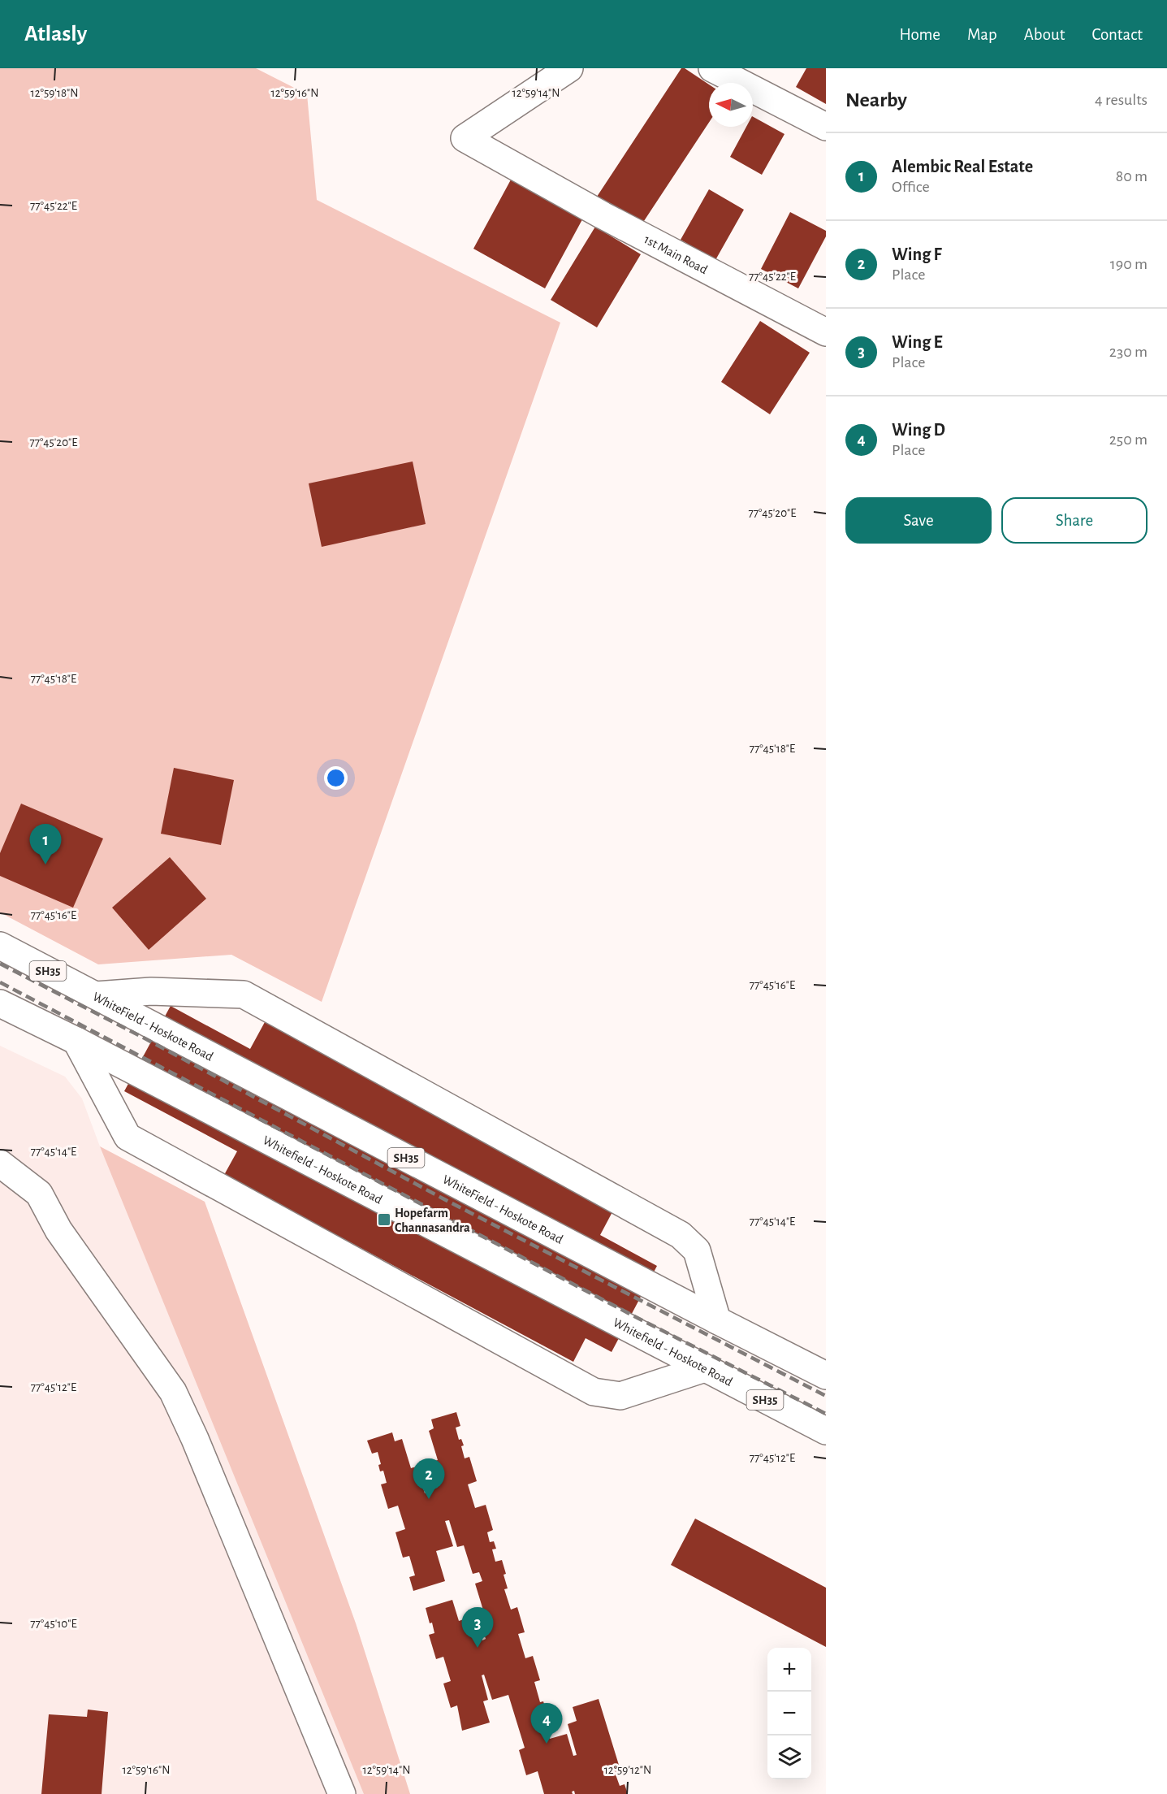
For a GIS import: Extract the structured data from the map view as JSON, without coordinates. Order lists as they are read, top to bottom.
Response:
{
  "streets": {
    "street": [
      "1st Main Road",
      "SH35",
      "WhiteField - Hoskote Road",
      "Whitefield - Hoskote Road"
    ]
  },
  "places": {
    "transit": ["Hopefarm Channasandra"]
  },
  "north": "left",
  "page": {
    "header": "Atlasly",
    "nav": [
      "Home",
      "Map",
      "About",
      "Contact"
    ],
    "heading": ["Nearby", "4 results"],
    "list": [
      {
        "mark": "1",
        "name": "Alembic Real Estate",
        "note": "Office",
        "value": "80 m"
      },
      {
        "mark": "2",
        "name": "Wing F",
        "note": "Place",
        "value": "190 m"
      },
      {
        "mark": "3",
        "name": "Wing E",
        "note": "Place",
        "value": "230 m"
      },
      {
        "mark": "4",
        "name": "Wing D",
        "note": "Place",
        "value": "250 m"
      }
    ],
    "buttons": ["Save", "Share"],
    "pins": [
      "1",
      "2",
      "3",
      "4"
    ],
    "map_buttons": ["+", "−"]
  },
  "coordinates": [
    "12°59'18\"N",
    "12°59'16\"N",
    "12°59'14\"N",
    "77°45'22\"E",
    "77°45'20\"E",
    "77°45'18\"E",
    "77°45'16\"E",
    "77°45'14\"E",
    "77°45'12\"E",
    "77°45'10\"E",
    "12°59'12\"N"
  ]
}
